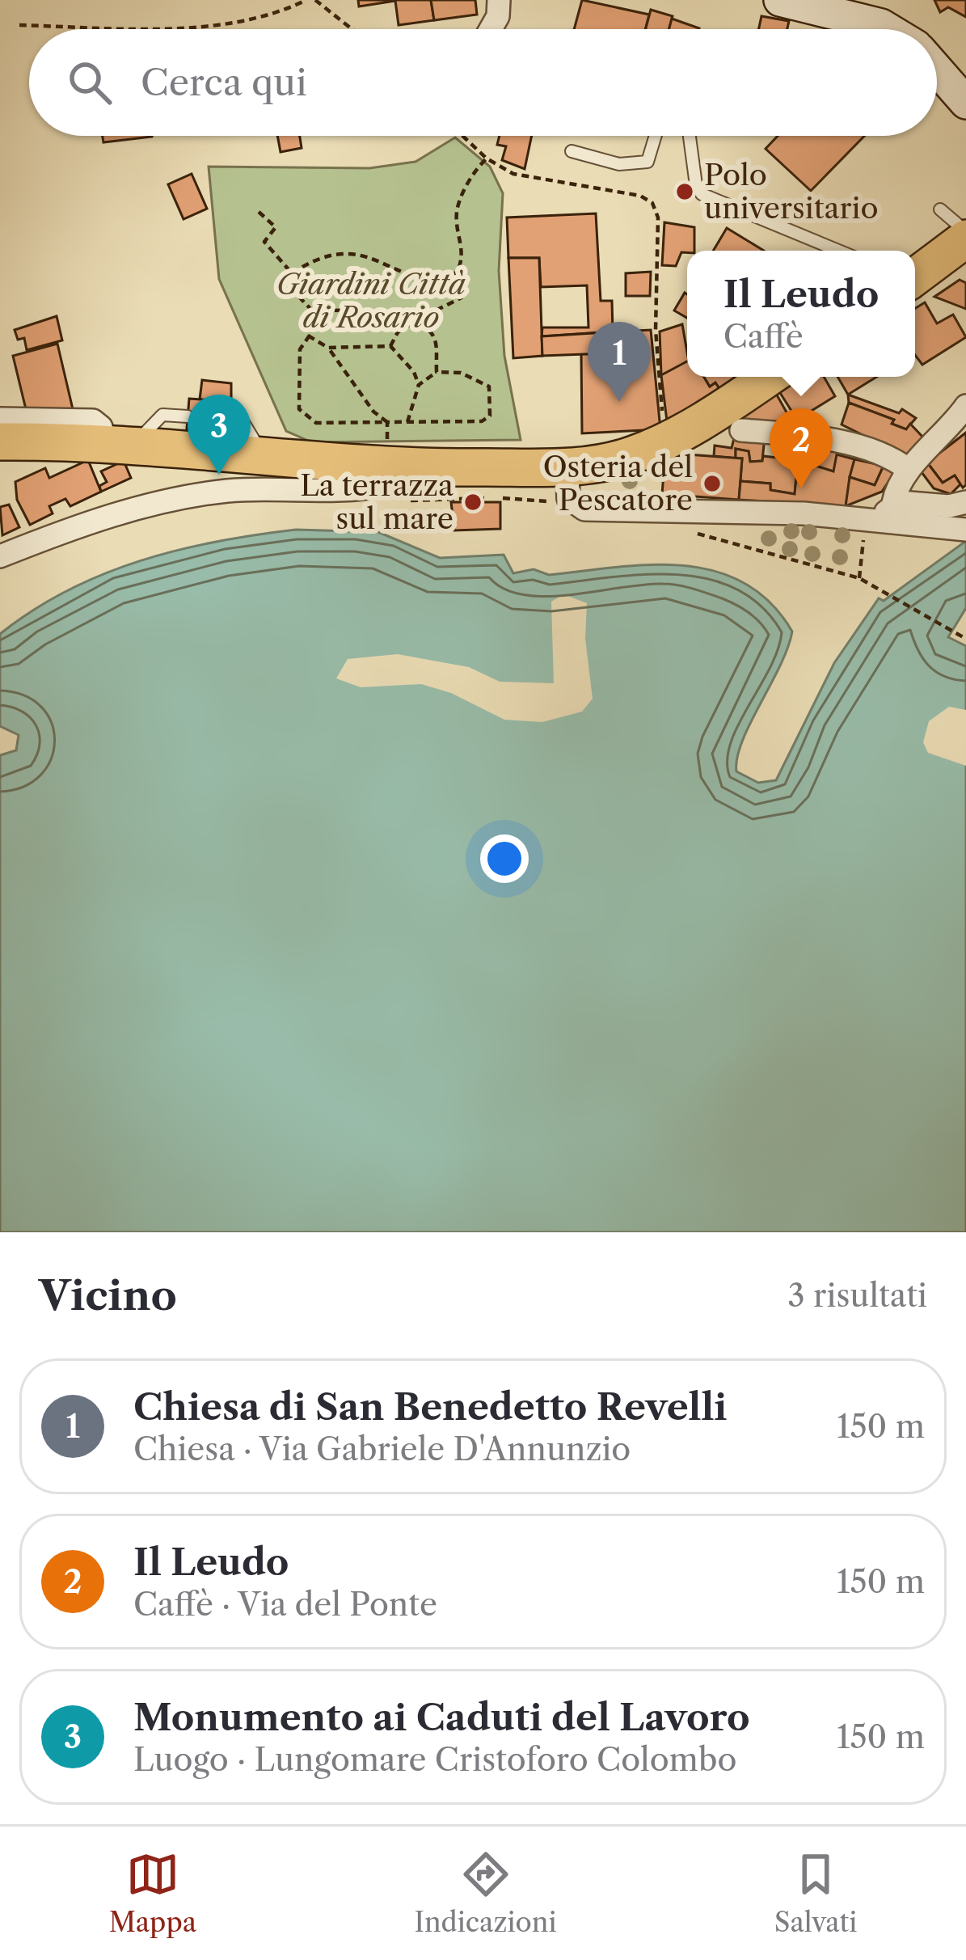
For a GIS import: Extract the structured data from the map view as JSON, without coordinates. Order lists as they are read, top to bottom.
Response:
{
  "parks": ["Giardini Città di Rosario"],
  "places": ["Polo universitario", "Osteria del Pescatore", "La terrazza sul mare"],
  "page": {
    "search": "Cerca qui",
    "popup": ["Il Leudo", "Caffè"],
    "pins": ["1", "3", "2"],
    "heading": ["Vicino", "3 risultati"],
    "list": [
      {
        "mark": "1",
        "name": "Chiesa di San Benedetto Revelli",
        "note": "Chiesa · Via Gabriele D'Annunzio",
        "value": "150 m"
      },
      {
        "mark": "2",
        "name": "Il Leudo",
        "note": "Caffè · Via del Ponte",
        "value": "150 m"
      },
      {
        "mark": "3",
        "name": "Monumento ai Caduti del Lavoro",
        "note": "Luogo · Lungomare Cristoforo Colombo",
        "value": "150 m"
      }
    ],
    "nav": ["Mappa", "Indicazioni", "Salvati"]
  }
}
